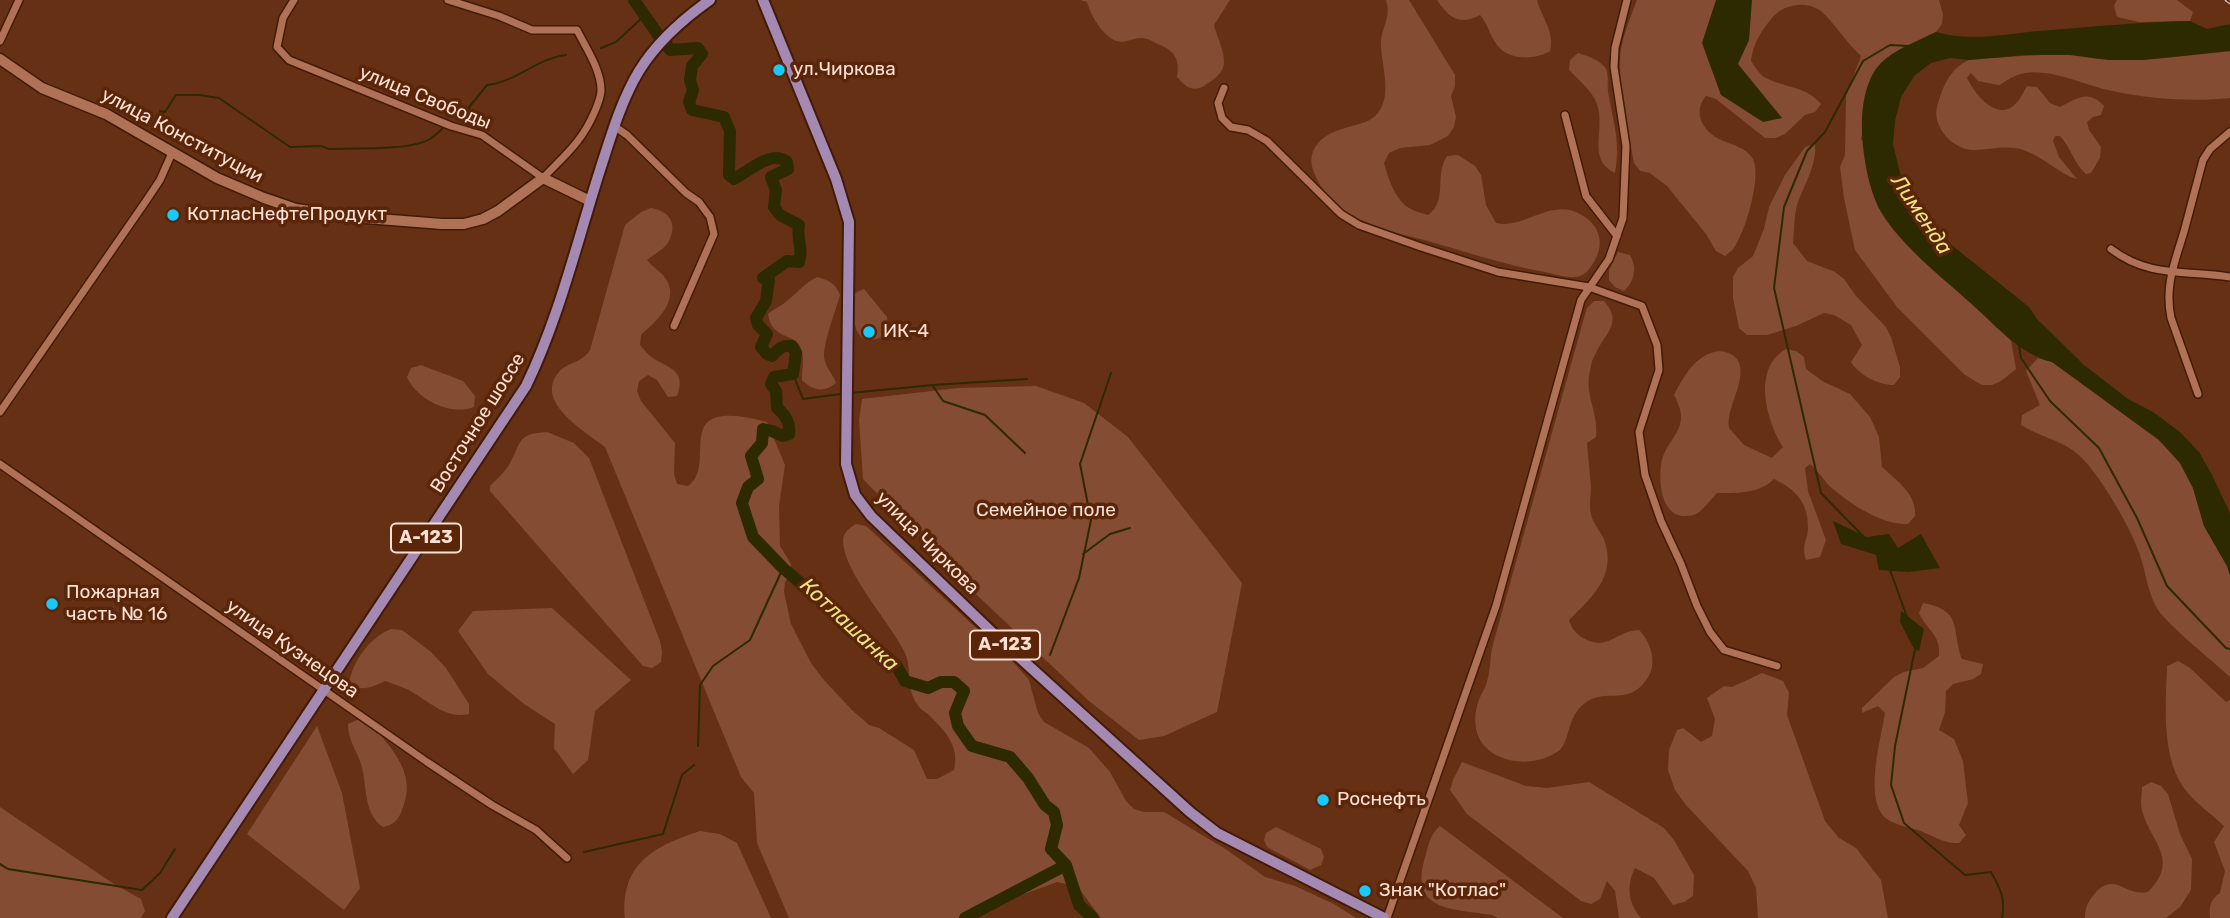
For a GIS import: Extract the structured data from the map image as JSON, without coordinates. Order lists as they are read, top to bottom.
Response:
{
  "streets": {
    "main road": [
      "улица Конституции",
      "Восточное шоссе",
      "А-123",
      "улица Чиркова"
    ],
    "street": ["улица Свободы", "улица Кузнецова"]
  },
  "crossings": [
    ["улица Свободы", "улица Конституции"],
    ["Восточное шоссе", "А-123"],
    ["Восточное шоссе", "улица Кузнецова"]
  ],
  "water": ["Лименда", "Котлашанка"],
  "parks": ["Семейное поле"],
  "places": [
    "ул.Чиркова",
    "КотласНефтеПродукт",
    "ИК-4",
    "Пожарная часть № 16",
    "Роснефть",
    "Знак \"Котлас\""
  ]
}
